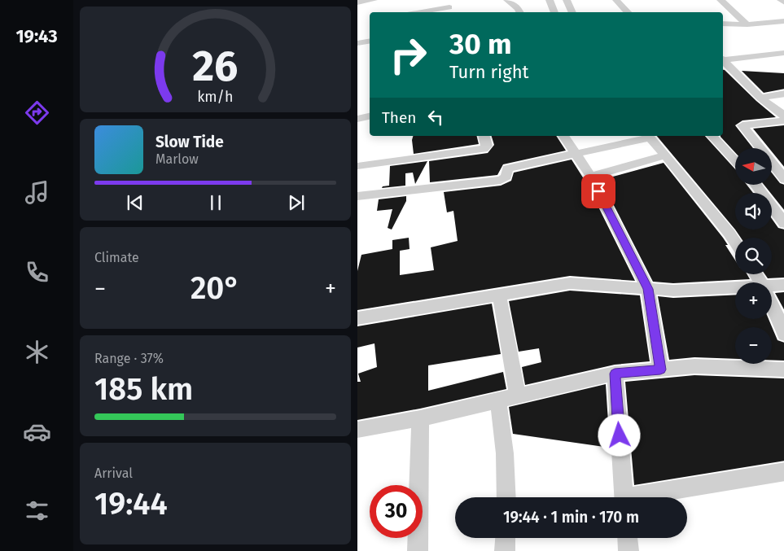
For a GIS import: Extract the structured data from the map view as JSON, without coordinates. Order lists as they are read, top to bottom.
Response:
{
  "north": "left",
  "page": {
    "tabs": "19:43",
    "turn": ["30 m", "Turn right"],
    "then": "Then",
    "song": ["Slow Tide", "Marlow"],
    "map_buttons": ["+", "−"],
    "tile": [
      "Climate",
      ["Range · 37%", "185 km"],
      ["Arrival", "19:44"]
    ],
    "heat": ["−", "20°", "+"],
    "limit": "30",
    "trip": "19:44 · 1 min · 170 m",
    "gauge": ["26", "km/h"]
  }
}
